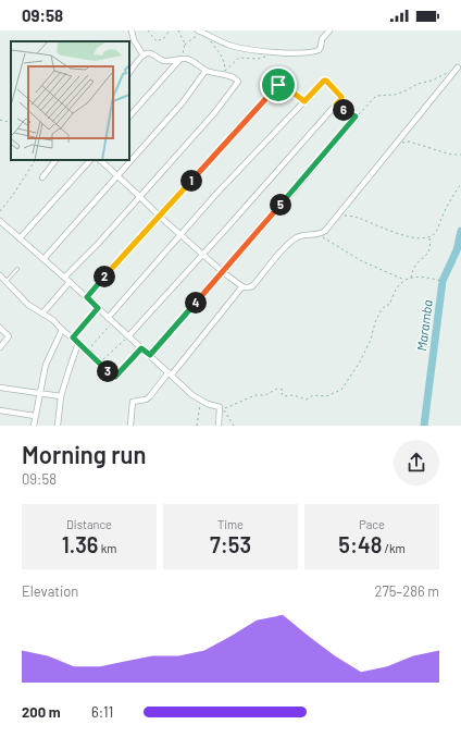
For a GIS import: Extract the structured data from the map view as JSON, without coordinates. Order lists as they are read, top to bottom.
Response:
{
  "water": ["Maramba"],
  "page": {
    "status": "09:58",
    "pins": [
      "6",
      "1",
      "5",
      "2",
      "4",
      "3"
    ],
    "heading": ["Morning run", "09:58"],
    "stats": [
      ["Distance", "1.36 km"],
      ["Time", "7:53"],
      ["Pace", "5:48 /km"]
    ],
    "chart": ["Elevation", "275–286 m"],
    "list": [
      {
        "name": "200 m",
        "note": "6:11"
      }
    ]
  }
}
